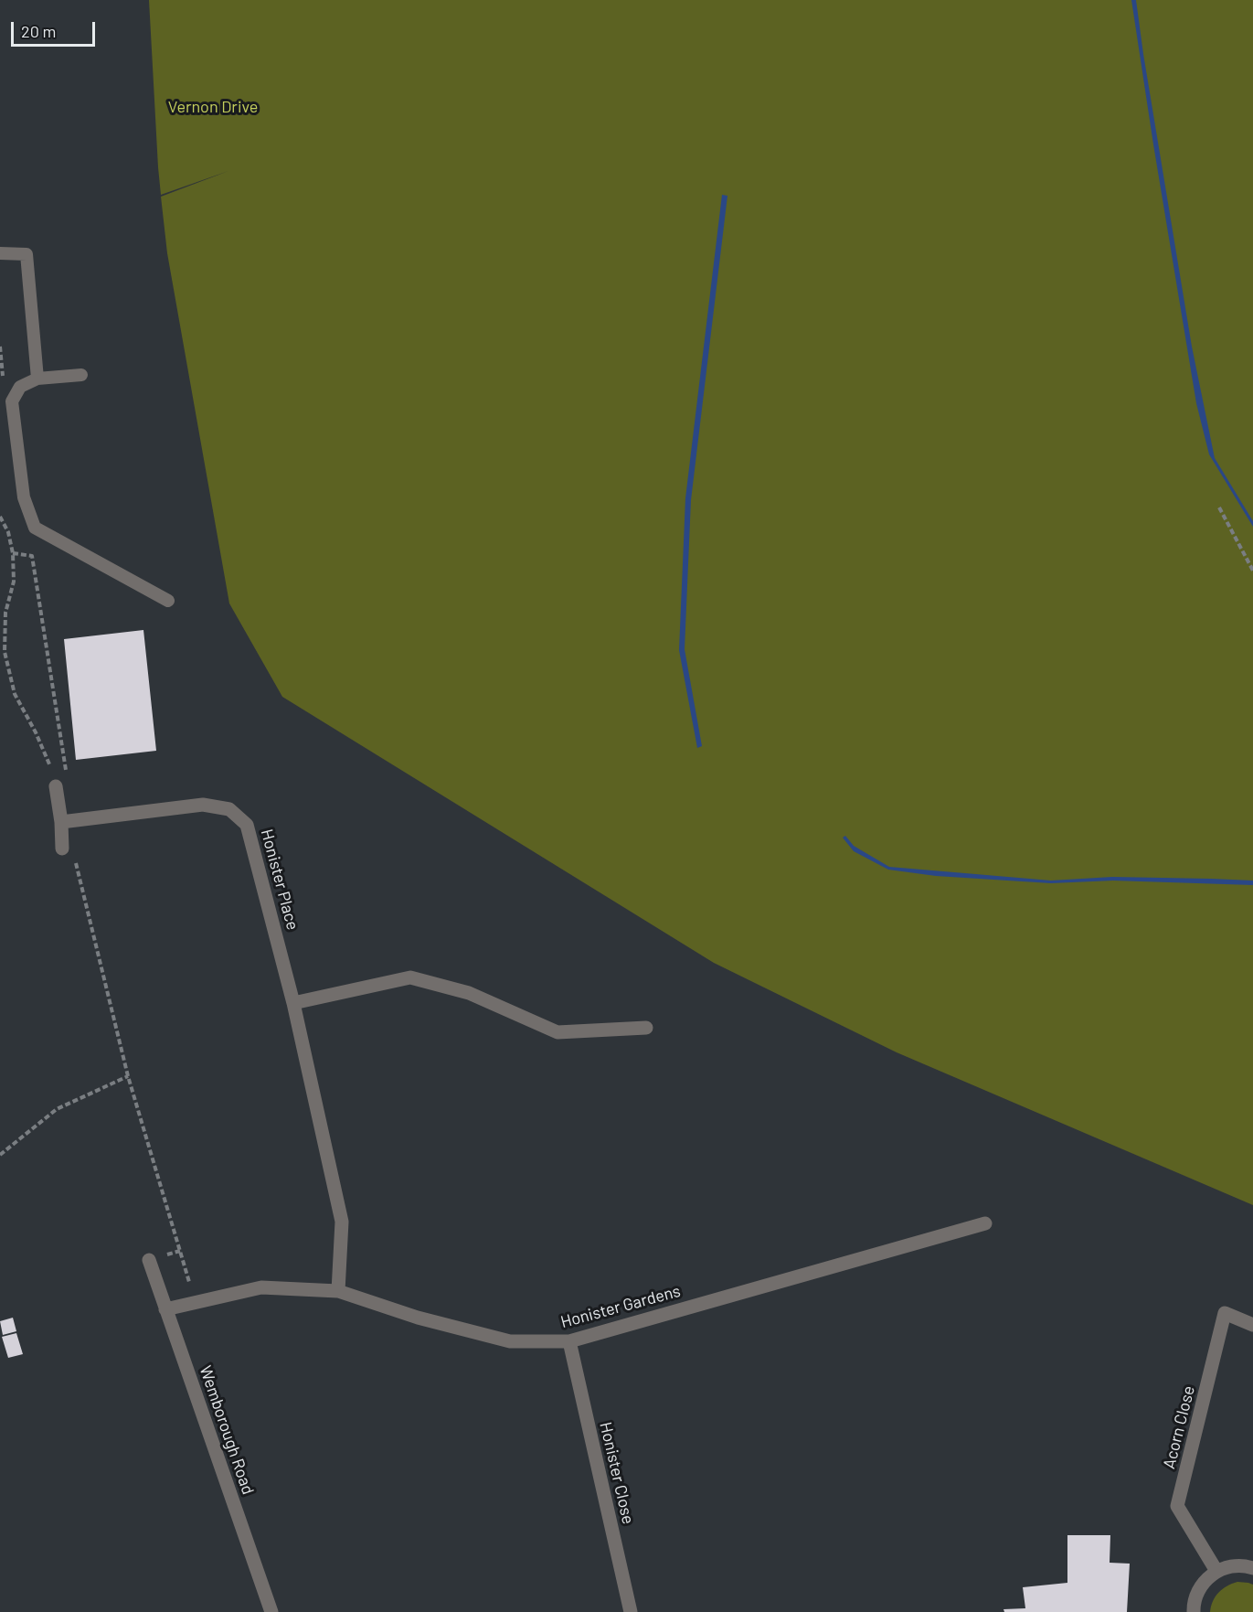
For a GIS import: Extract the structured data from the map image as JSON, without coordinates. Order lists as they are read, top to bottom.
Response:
{
  "streets": {
    "street": [
      "Honister Place",
      "Honister Gardens",
      "Acorn Close",
      "Wemborough Road",
      "Honister Close"
    ]
  },
  "crossings": [
    ["Honister Place", "Honister Gardens"],
    ["Honister Gardens", "Wemborough Road"],
    ["Honister Gardens", "Honister Close"]
  ],
  "parks": ["Vernon Drive"],
  "scale_bar": "20 m"
}
